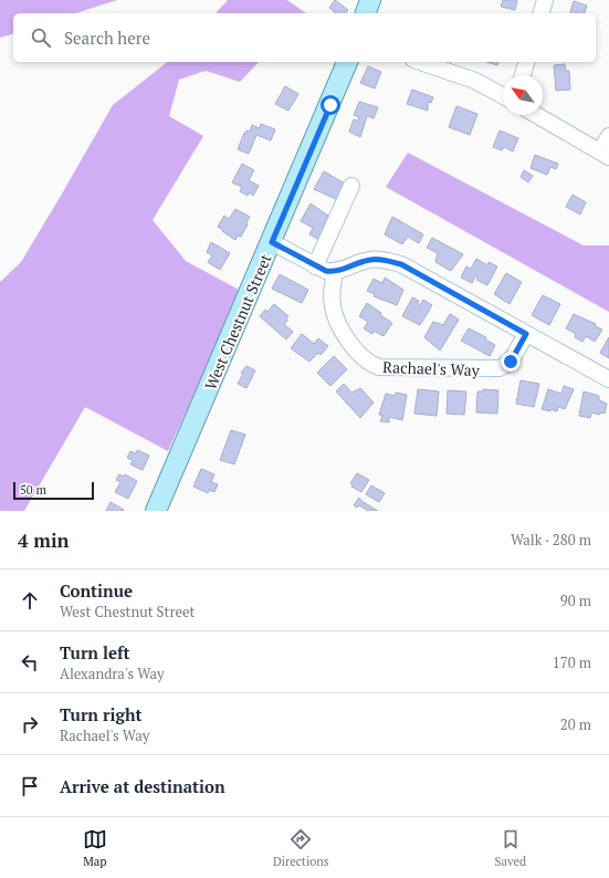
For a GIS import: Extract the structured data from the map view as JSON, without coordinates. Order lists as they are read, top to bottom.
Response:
{
  "streets": {
    "main road": ["West Chestnut Street"],
    "street": ["Rachael's Way"]
  },
  "scale_bar": "50 m",
  "north": "top left",
  "page": {
    "search": "Search here",
    "scale": "50 m",
    "heading": ["4 min", "Walk · 280 m"],
    "list": [
      ["Continue", "West Chestnut Street", "90 m"],
      ["Turn left", "Alexandra's Way", "170 m"],
      ["Turn right", "Rachael's Way", "20 m"],
      "Arrive at destination"
    ],
    "nav": ["Map", "Directions", "Saved"]
  }
}
